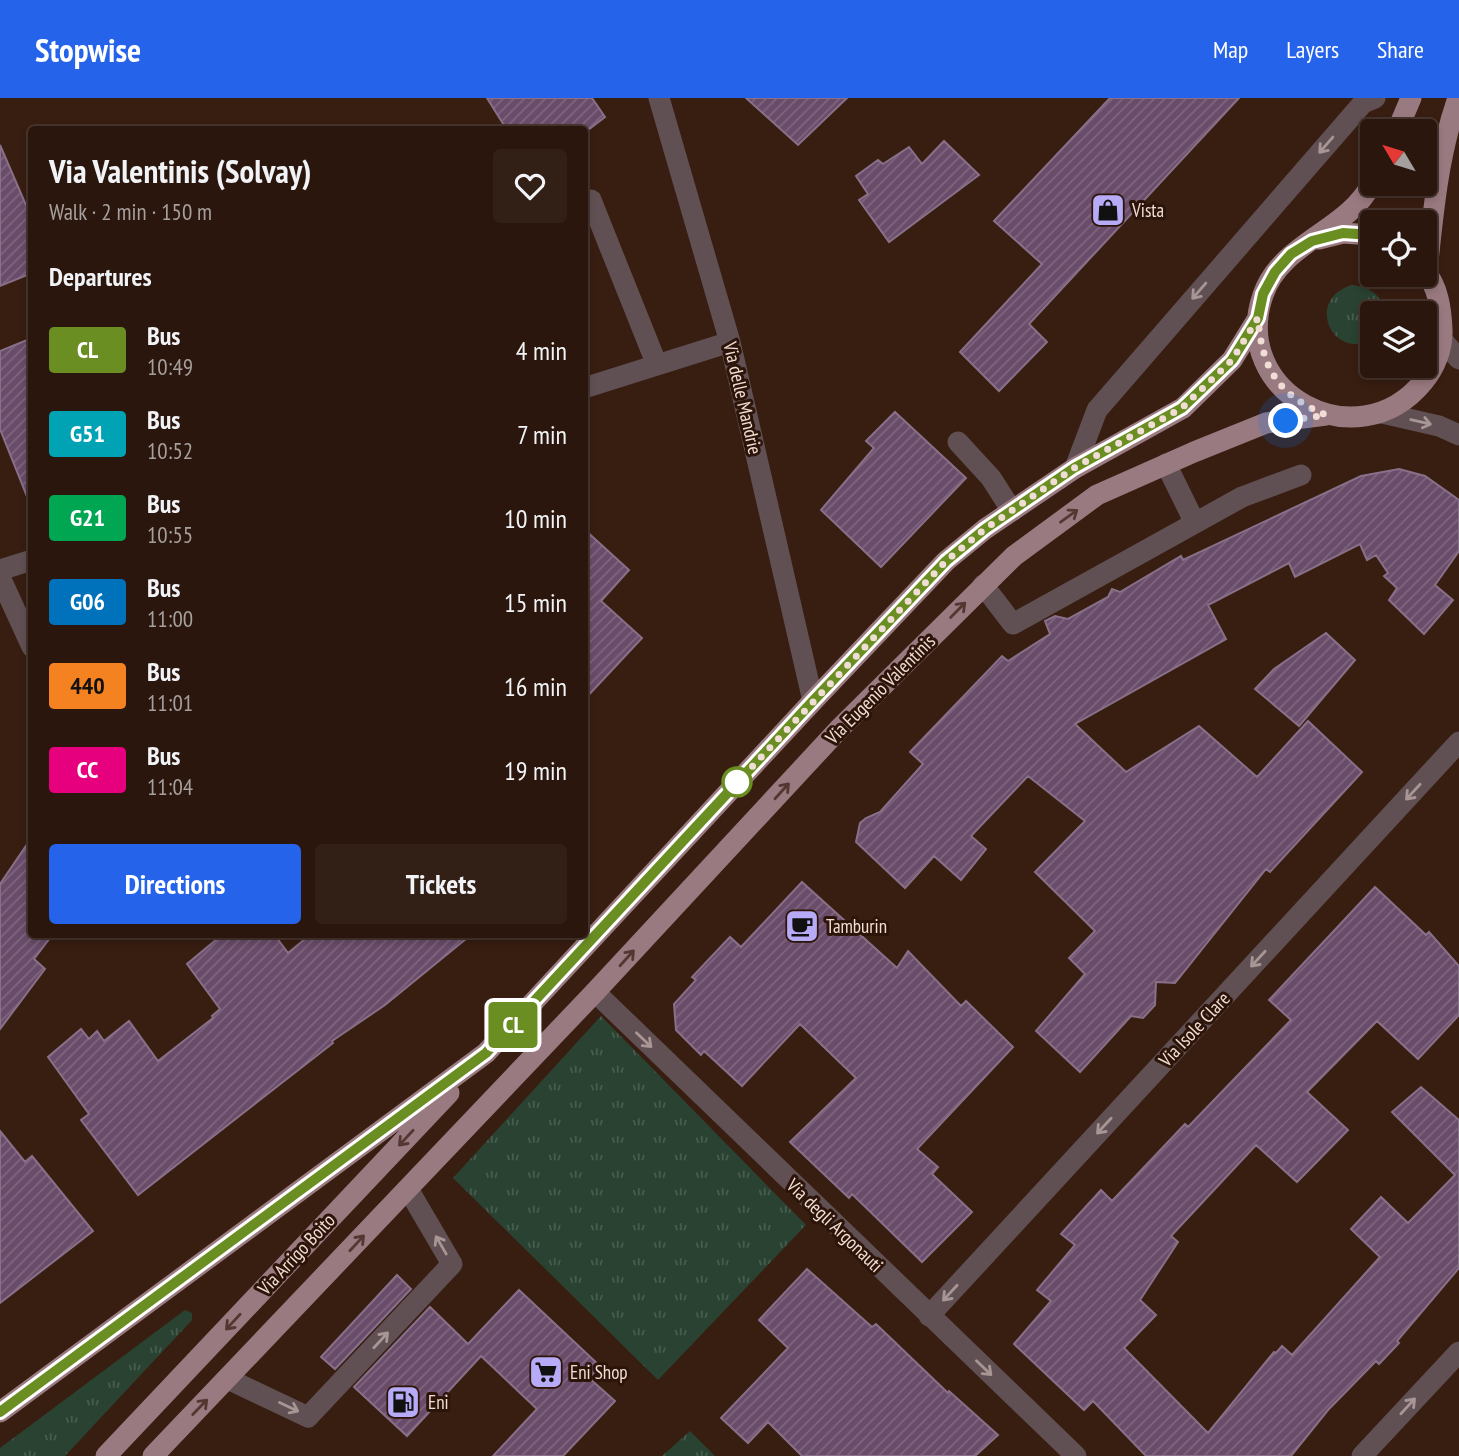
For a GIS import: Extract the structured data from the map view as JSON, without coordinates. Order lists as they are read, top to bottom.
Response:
{
  "streets": {
    "main road": ["Via Eugenio Valentinis", "Via Arrigo Boito"],
    "street": ["Via delle Mandrie", "Via Isole Clare", "Via degli Argonauti"]
  },
  "crossings": [
    ["Via delle Mandrie", "Via Eugenio Valentinis"],
    ["Via Eugenio Valentinis", "Via degli Argonauti"],
    ["Via Eugenio Valentinis", "Via Arrigo Boito"],
    ["Via Isole Clare", "Via degli Argonauti"]
  ],
  "one_way": ["Via Isole Clare", "Via degli Argonauti"],
  "places": {
    "shop": ["Vista"],
    "cafe": ["Tamburin"],
    "supermarket": ["Eni Shop"],
    "fuel station": ["Eni"]
  },
  "lines": ["bus line CL"],
  "north": "top left",
  "page": {
    "header": "Stopwise",
    "nav": ["Map", "Layers", "Share"],
    "on_map": "CL",
    "heading": [
      ["Via Valentinis (Solvay)", "Walk · 2 min · 150 m"],
      "Departures"
    ],
    "list": [
      {
        "mark": "CL",
        "name": "Bus",
        "note": "10:49",
        "value": "4 min"
      },
      {
        "mark": "G51",
        "name": "Bus",
        "note": "10:52",
        "value": "7 min"
      },
      {
        "mark": "G21",
        "name": "Bus",
        "note": "10:55",
        "value": "10 min"
      },
      {
        "mark": "G06",
        "name": "Bus",
        "note": "11:00",
        "value": "15 min"
      },
      {
        "mark": "440",
        "name": "Bus",
        "note": "11:01",
        "value": "16 min"
      },
      {
        "mark": "CC",
        "name": "Bus",
        "note": "11:04",
        "value": "19 min"
      }
    ],
    "buttons": ["Directions", "Tickets"]
  }
}
